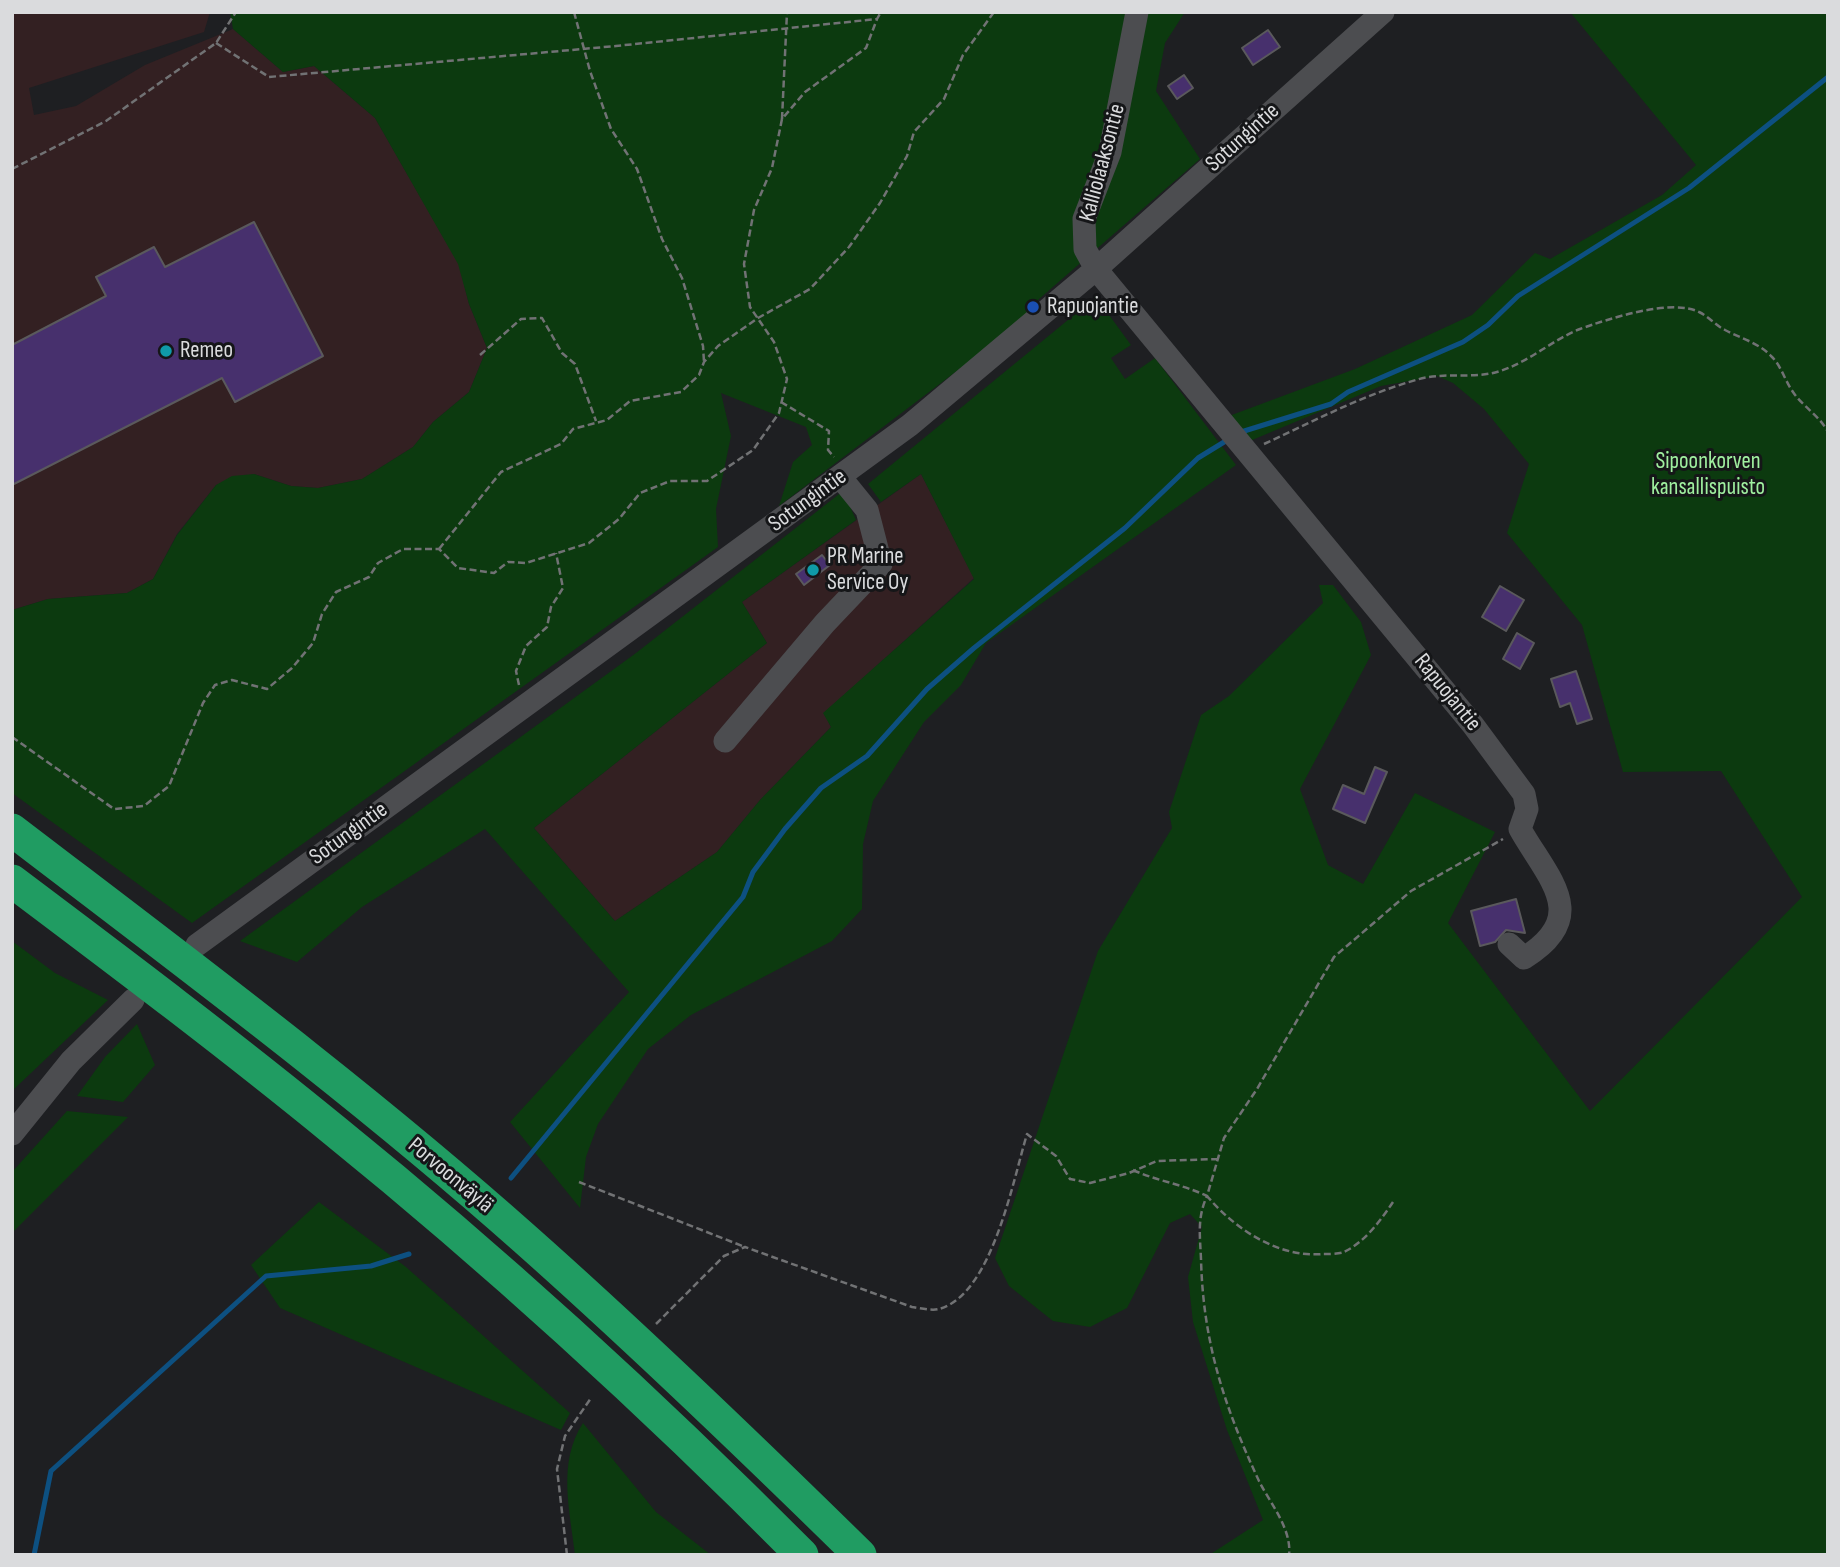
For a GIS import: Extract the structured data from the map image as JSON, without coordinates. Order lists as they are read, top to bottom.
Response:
{
  "streets": {
    "highway": ["Porvoonväylä"],
    "street": ["Sotungintie", "Kalliolaaksontie", "Rapuojantie"]
  },
  "crossings": [
    ["Sotungintie", "Kalliolaaksontie"],
    ["Sotungintie", "Rapuojantie"],
    ["Kalliolaaksontie", "Rapuojantie"]
  ],
  "parks": ["Sipoonkorven kansallispuisto"],
  "places": ["Rapuojantie", "Remeo", "PR Marine Service Oy"]
}
